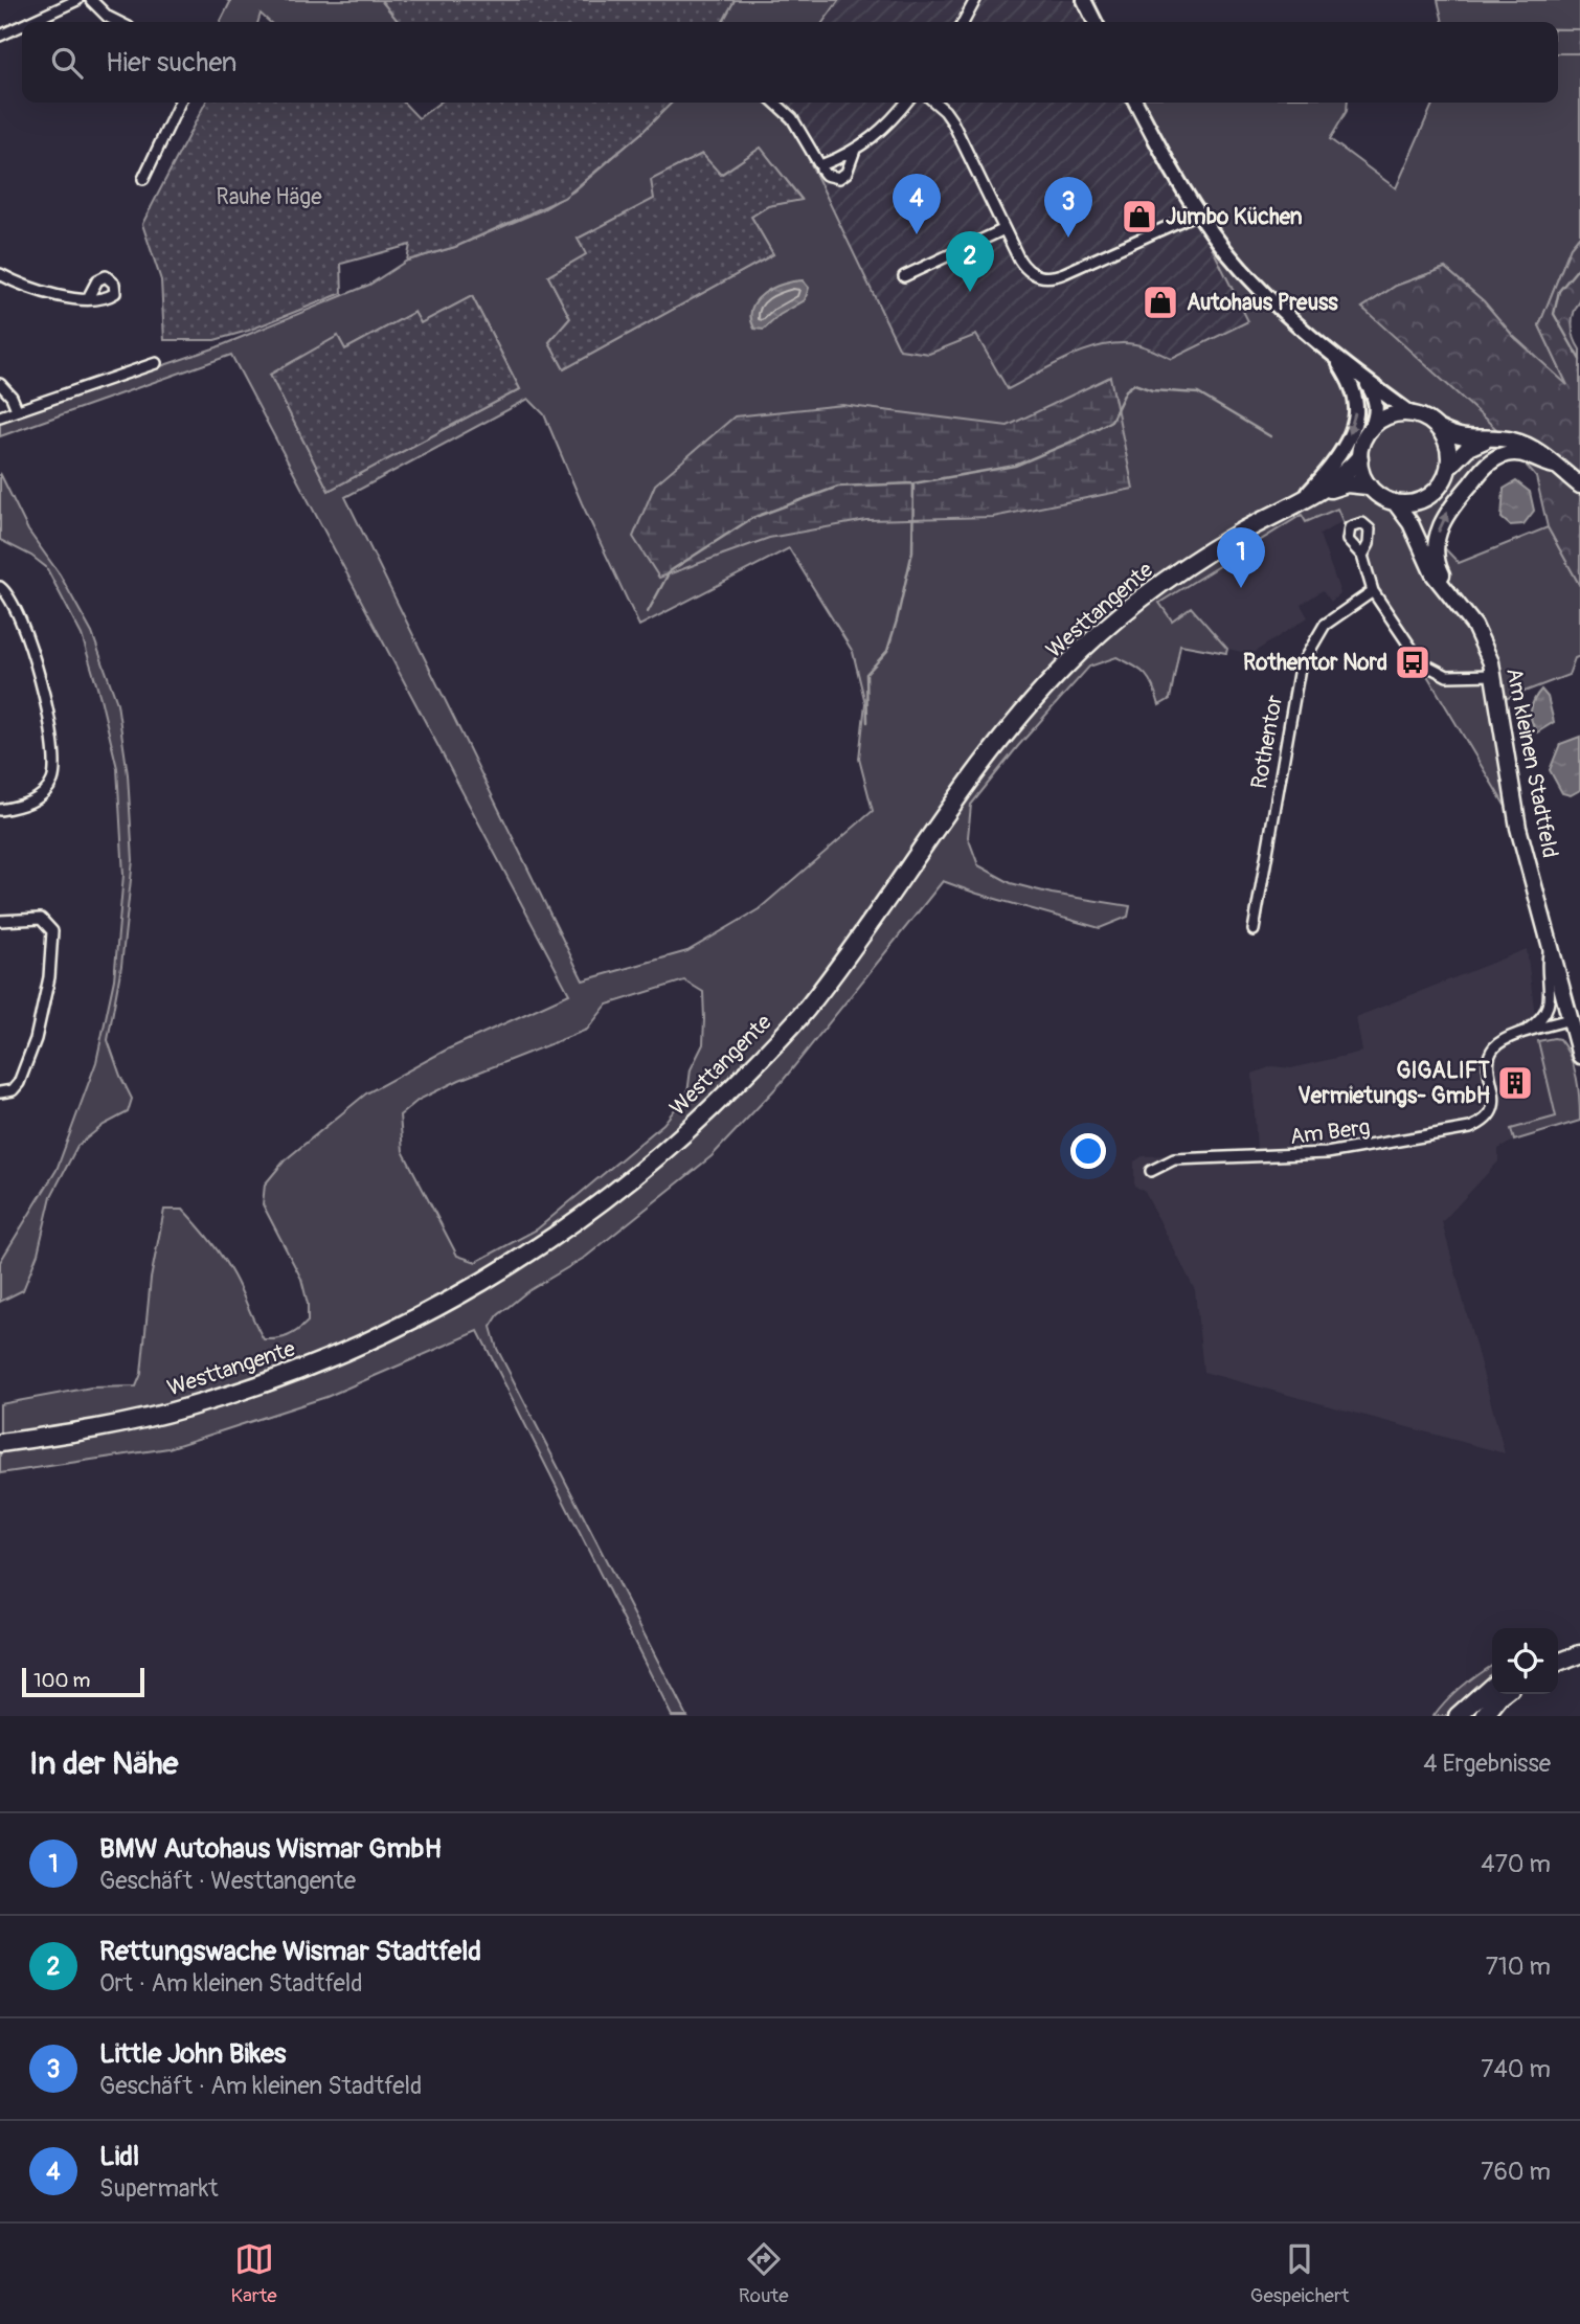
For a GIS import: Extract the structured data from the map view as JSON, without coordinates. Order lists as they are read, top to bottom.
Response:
{
  "streets": {
    "highway": ["Westtangente"],
    "main road": ["Am kleinen Stadtfeld"],
    "street": ["Rothentor", "Am Berg"]
  },
  "crossings": [
    ["Am kleinen Stadtfeld", "Am Berg"]
  ],
  "parks": ["Rauhe Häge"],
  "places": {
    "shop": ["Jumbo Küchen", "Autohaus Preuss"],
    "bus stop": ["Rothentor Nord"],
    "building": ["GIGALIFT Vermietungs- GmbH"]
  },
  "scale_bar": "100 m",
  "page": {
    "search": "Hier suchen",
    "pins": [
      "4",
      "3",
      "2",
      "1"
    ],
    "scale": "100 m",
    "heading": ["In der Nähe", "4 Ergebnisse"],
    "list": [
      {
        "mark": "1",
        "name": "BMW Autohaus Wismar GmbH",
        "note": "Geschäft · Westtangente",
        "value": "470 m"
      },
      {
        "mark": "2",
        "name": "Rettungswache Wismar Stadtfeld",
        "note": "Ort · Am kleinen Stadtfeld",
        "value": "710 m"
      },
      {
        "mark": "3",
        "name": "Little John Bikes",
        "note": "Geschäft · Am kleinen Stadtfeld",
        "value": "740 m"
      },
      {
        "mark": "4",
        "name": "Lidl",
        "note": "Supermarkt",
        "value": "760 m"
      }
    ],
    "nav": ["Karte", "Route", "Gespeichert"]
  }
}
